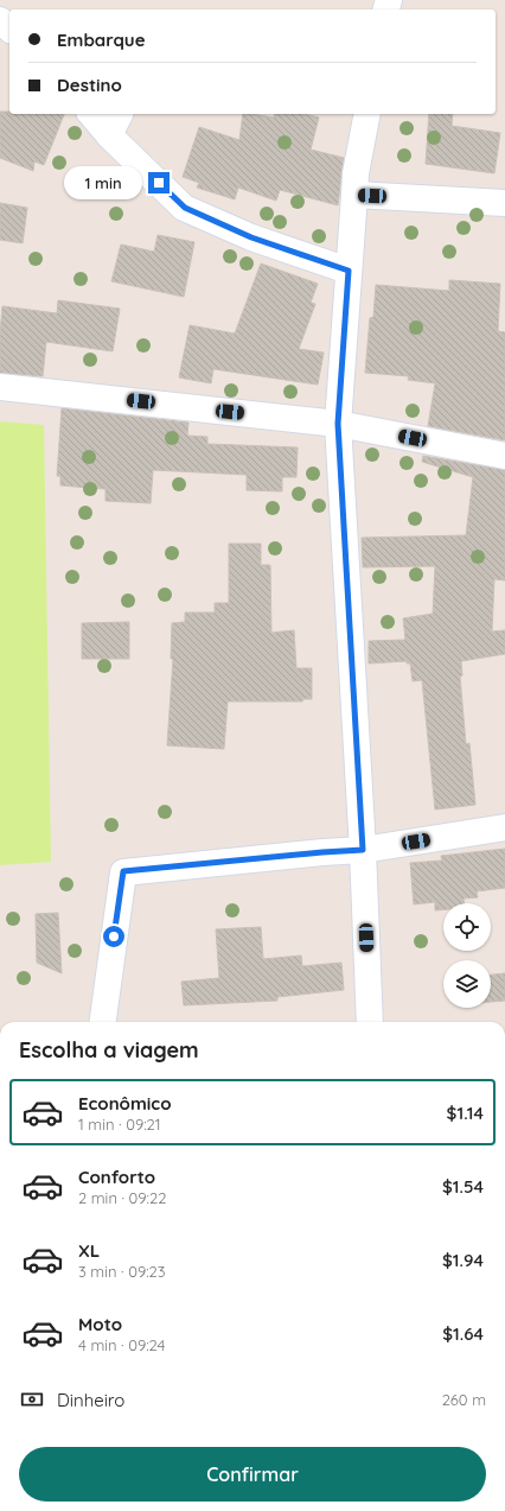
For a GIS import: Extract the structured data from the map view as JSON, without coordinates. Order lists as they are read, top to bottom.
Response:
{
  "page": {
    "banner": ["Embarque", "Destino"],
    "bubble": "1 min",
    "heading": "Escolha a viagem",
    "list": [
      {
        "name": "Econômico",
        "note": "1 min · 09:21",
        "value": "$1.14"
      },
      {
        "name": "Conforto",
        "note": "2 min · 09:22",
        "value": "$1.54"
      },
      {
        "name": "XL",
        "note": "3 min · 09:23",
        "value": "$1.94"
      },
      {
        "name": "Moto",
        "note": "4 min · 09:24",
        "value": "$1.64"
      }
    ],
    "pay": ["Dinheiro", "260 m"],
    "buttons": "Confirmar"
  }
}
